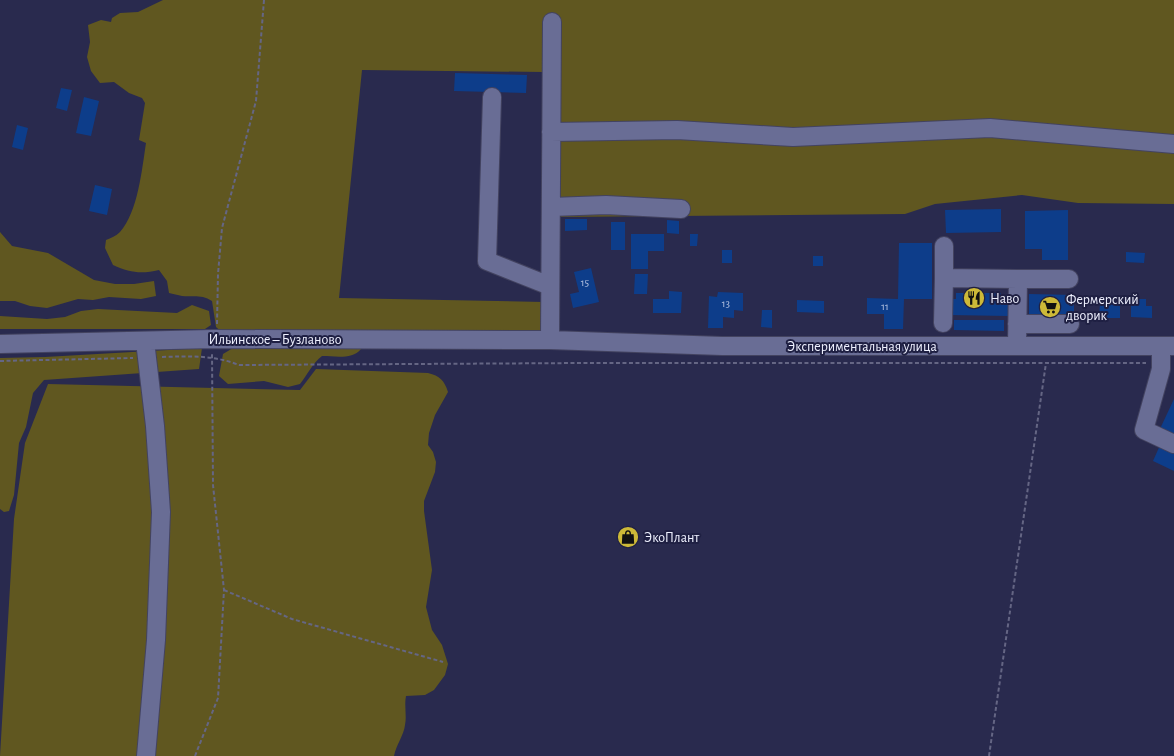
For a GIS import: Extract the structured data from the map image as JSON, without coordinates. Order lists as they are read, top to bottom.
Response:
{
  "streets": {
    "street": ["Ильинское – Бузланово", "Экспериментальная улица"]
  },
  "crossings": [
    ["Ильинское – Бузланово", "Экспериментальная улица"]
  ],
  "places": {
    "restaurant": ["Наво"],
    "supermarket": ["Фермерский дворик"],
    "shop": ["ЭкоПлант"]
  },
  "house_numbers": ["15", "13", "11"]
}
